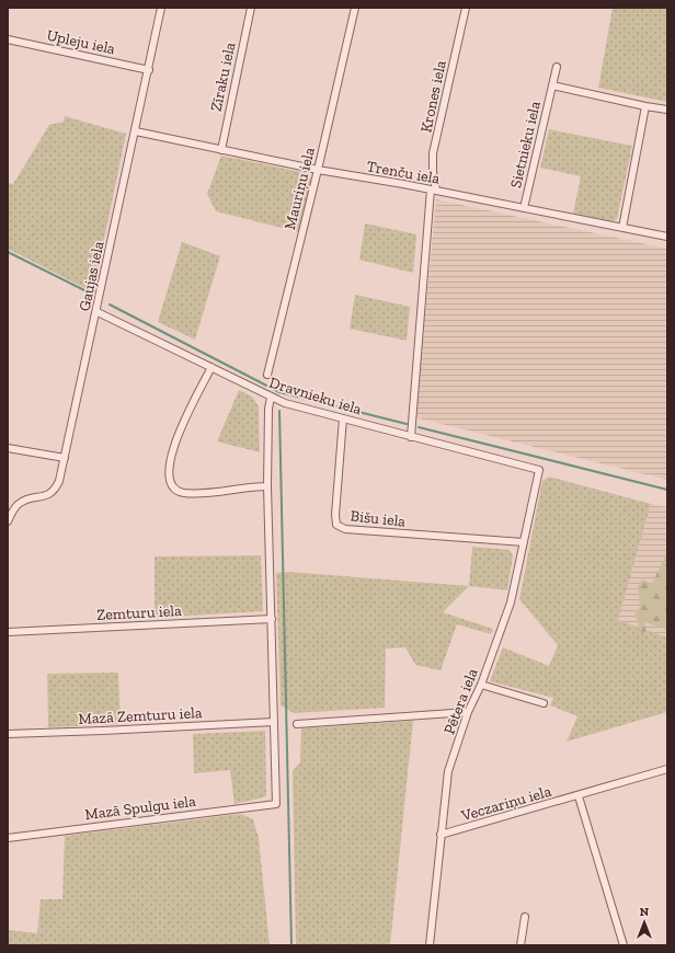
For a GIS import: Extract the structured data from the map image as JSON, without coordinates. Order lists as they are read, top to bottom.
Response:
{
  "streets": {
    "street": [
      "Upleju iela",
      "Zīraku iela",
      "Krones iela",
      "Sietnieku iela",
      "Trenču iela",
      "Mauriņu iela",
      "Gaujas iela",
      "Dravnieku iela",
      "Bišu iela",
      "Zemturu iela",
      "Pētera iela",
      "Mazā Zemturu iela",
      "Veczariņu iela",
      "Mazā Spulgu iela"
    ]
  },
  "crossings": [
    ["Upleju iela", "Gaujas iela"],
    ["Zīraku iela", "Trenču iela"],
    ["Krones iela", "Trenču iela"],
    ["Krones iela", "Dravnieku iela"],
    ["Sietnieku iela", "Trenču iela"],
    ["Trenču iela", "Mauriņu iela"],
    ["Trenču iela", "Gaujas iela"],
    ["Gaujas iela", "Dravnieku iela"],
    ["Dravnieku iela", "Bišu iela"],
    ["Dravnieku iela", "Pētera iela"],
    ["Bišu iela", "Pētera iela"],
    ["Pētera iela", "Veczariņu iela"],
    ["Mazā Zemturu iela", "Mazā Spulgu iela"]
  ],
  "north": "top"
}
